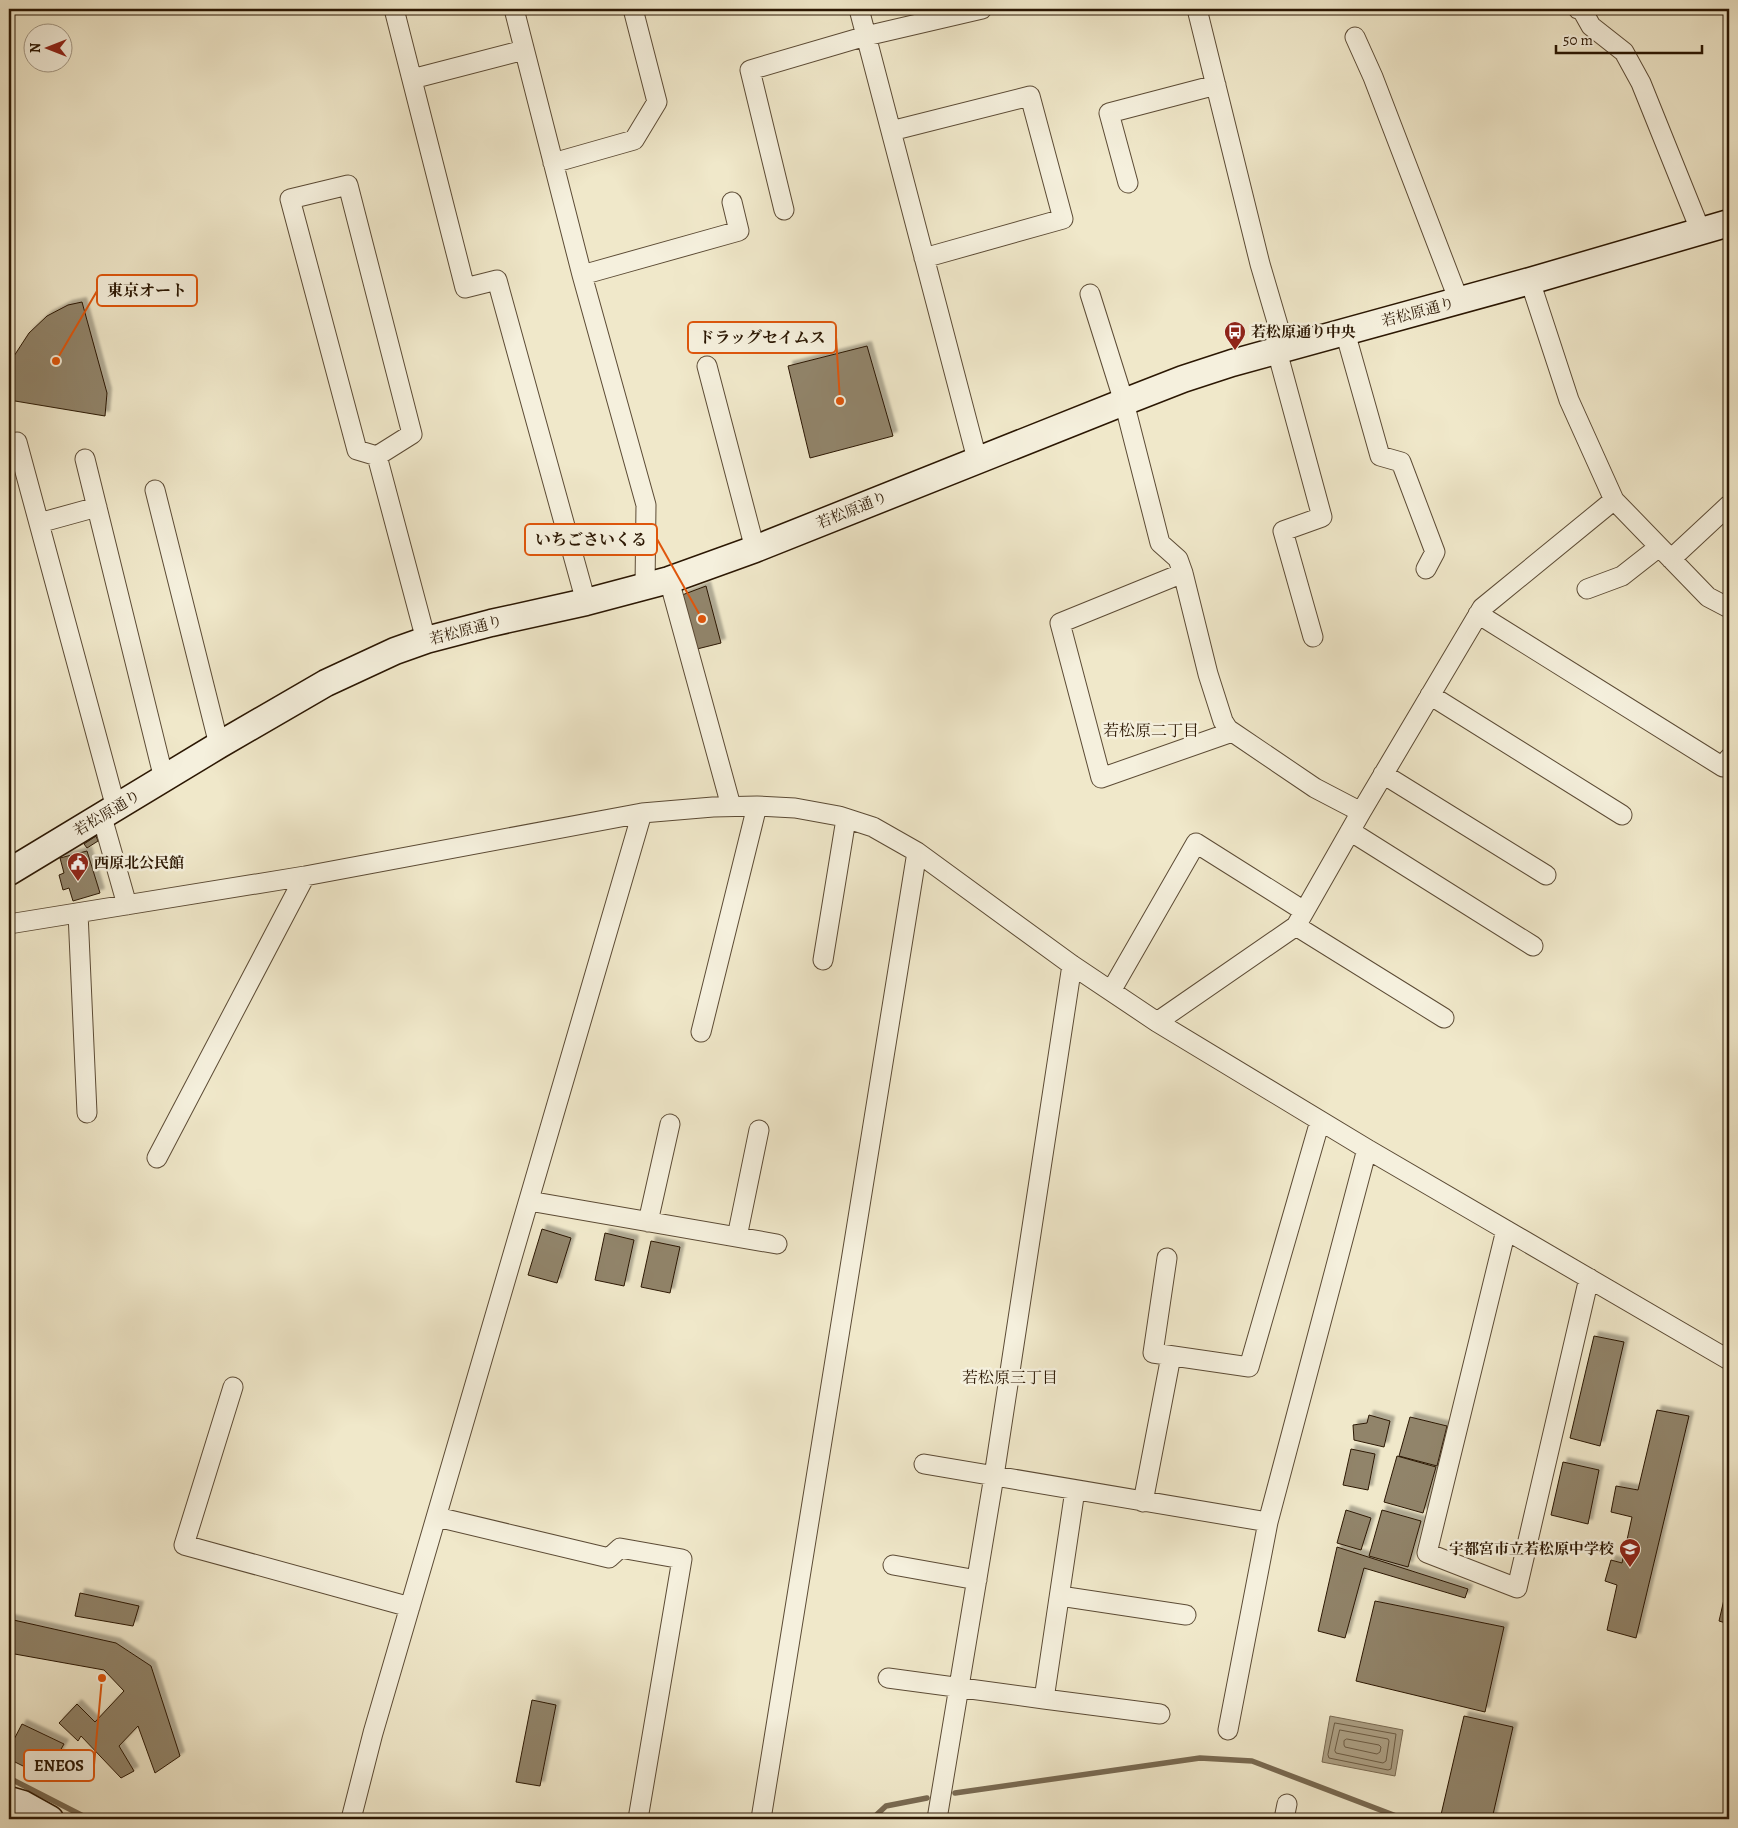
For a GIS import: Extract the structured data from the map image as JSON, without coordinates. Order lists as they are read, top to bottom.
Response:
{
  "streets": {
    "street": ["若松原通り"]
  },
  "districts": ["若松原二丁目", "若松原三丁目"],
  "places": {
    "bus stop": ["若松原通り中央"],
    "other": [
      "東京オート",
      "ドラッグセイムス",
      "いちごさいくる",
      "ENEOS"
    ],
    "public building": ["西原北公民館"],
    "school or university": ["宇都宮市立若松原中学校"]
  },
  "scale_bar": "50 m",
  "north": "left"
}
